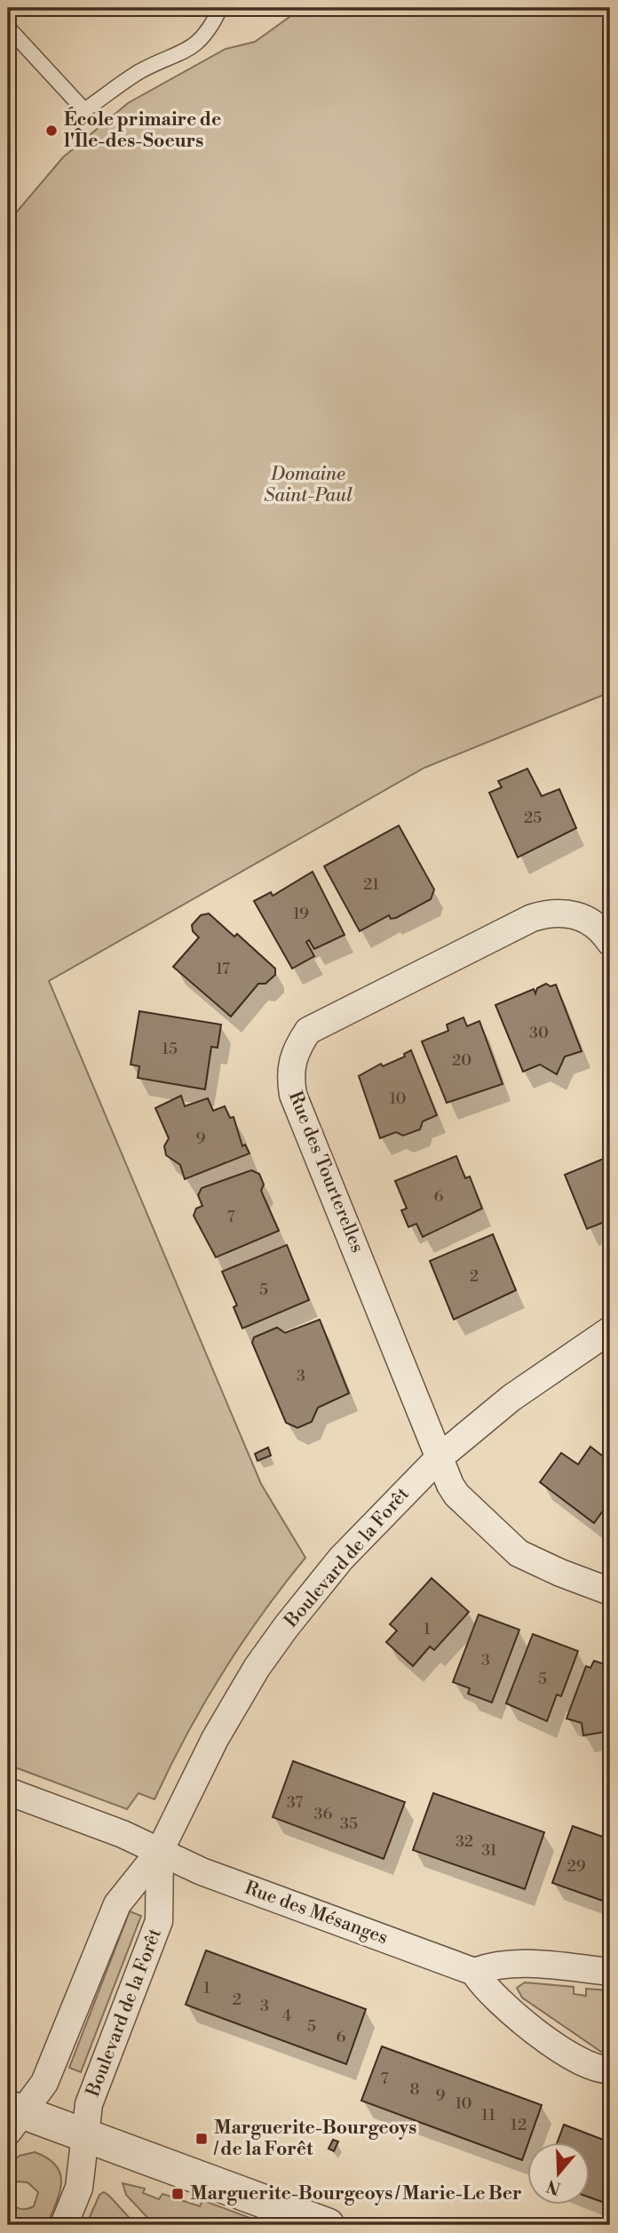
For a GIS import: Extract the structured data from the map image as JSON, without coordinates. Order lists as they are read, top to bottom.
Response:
{
  "streets": {
    "street": ["Rue des Tourterelles", "Boulevard de la Forêt", "Rue des Mésanges"]
  },
  "crossings": [
    ["Rue des Tourterelles", "Boulevard de la Forêt"],
    ["Boulevard de la Forêt", "Rue des Mésanges"]
  ],
  "parks": ["Domaine Saint-Paul"],
  "places": {
    "other": ["École primaire de l'Île-des-Soeurs"],
    "transit": ["Marguerite-Bourgeoys / de la Forêt", "Marguerite-Bourgeoys / Marie-Le Ber"]
  },
  "house_numbers": [
    "25",
    "21",
    "19",
    "17",
    "30",
    "15",
    "20",
    "10",
    "9",
    "6",
    "7",
    "2",
    "5",
    "3",
    "1",
    "3",
    "5",
    "37",
    "36",
    "35",
    "32",
    "31",
    "29",
    "1",
    "2",
    "3",
    "4",
    "5",
    "6",
    "7",
    "8",
    "9",
    "10",
    "11",
    "12"
  ],
  "north": "bottom"
}
